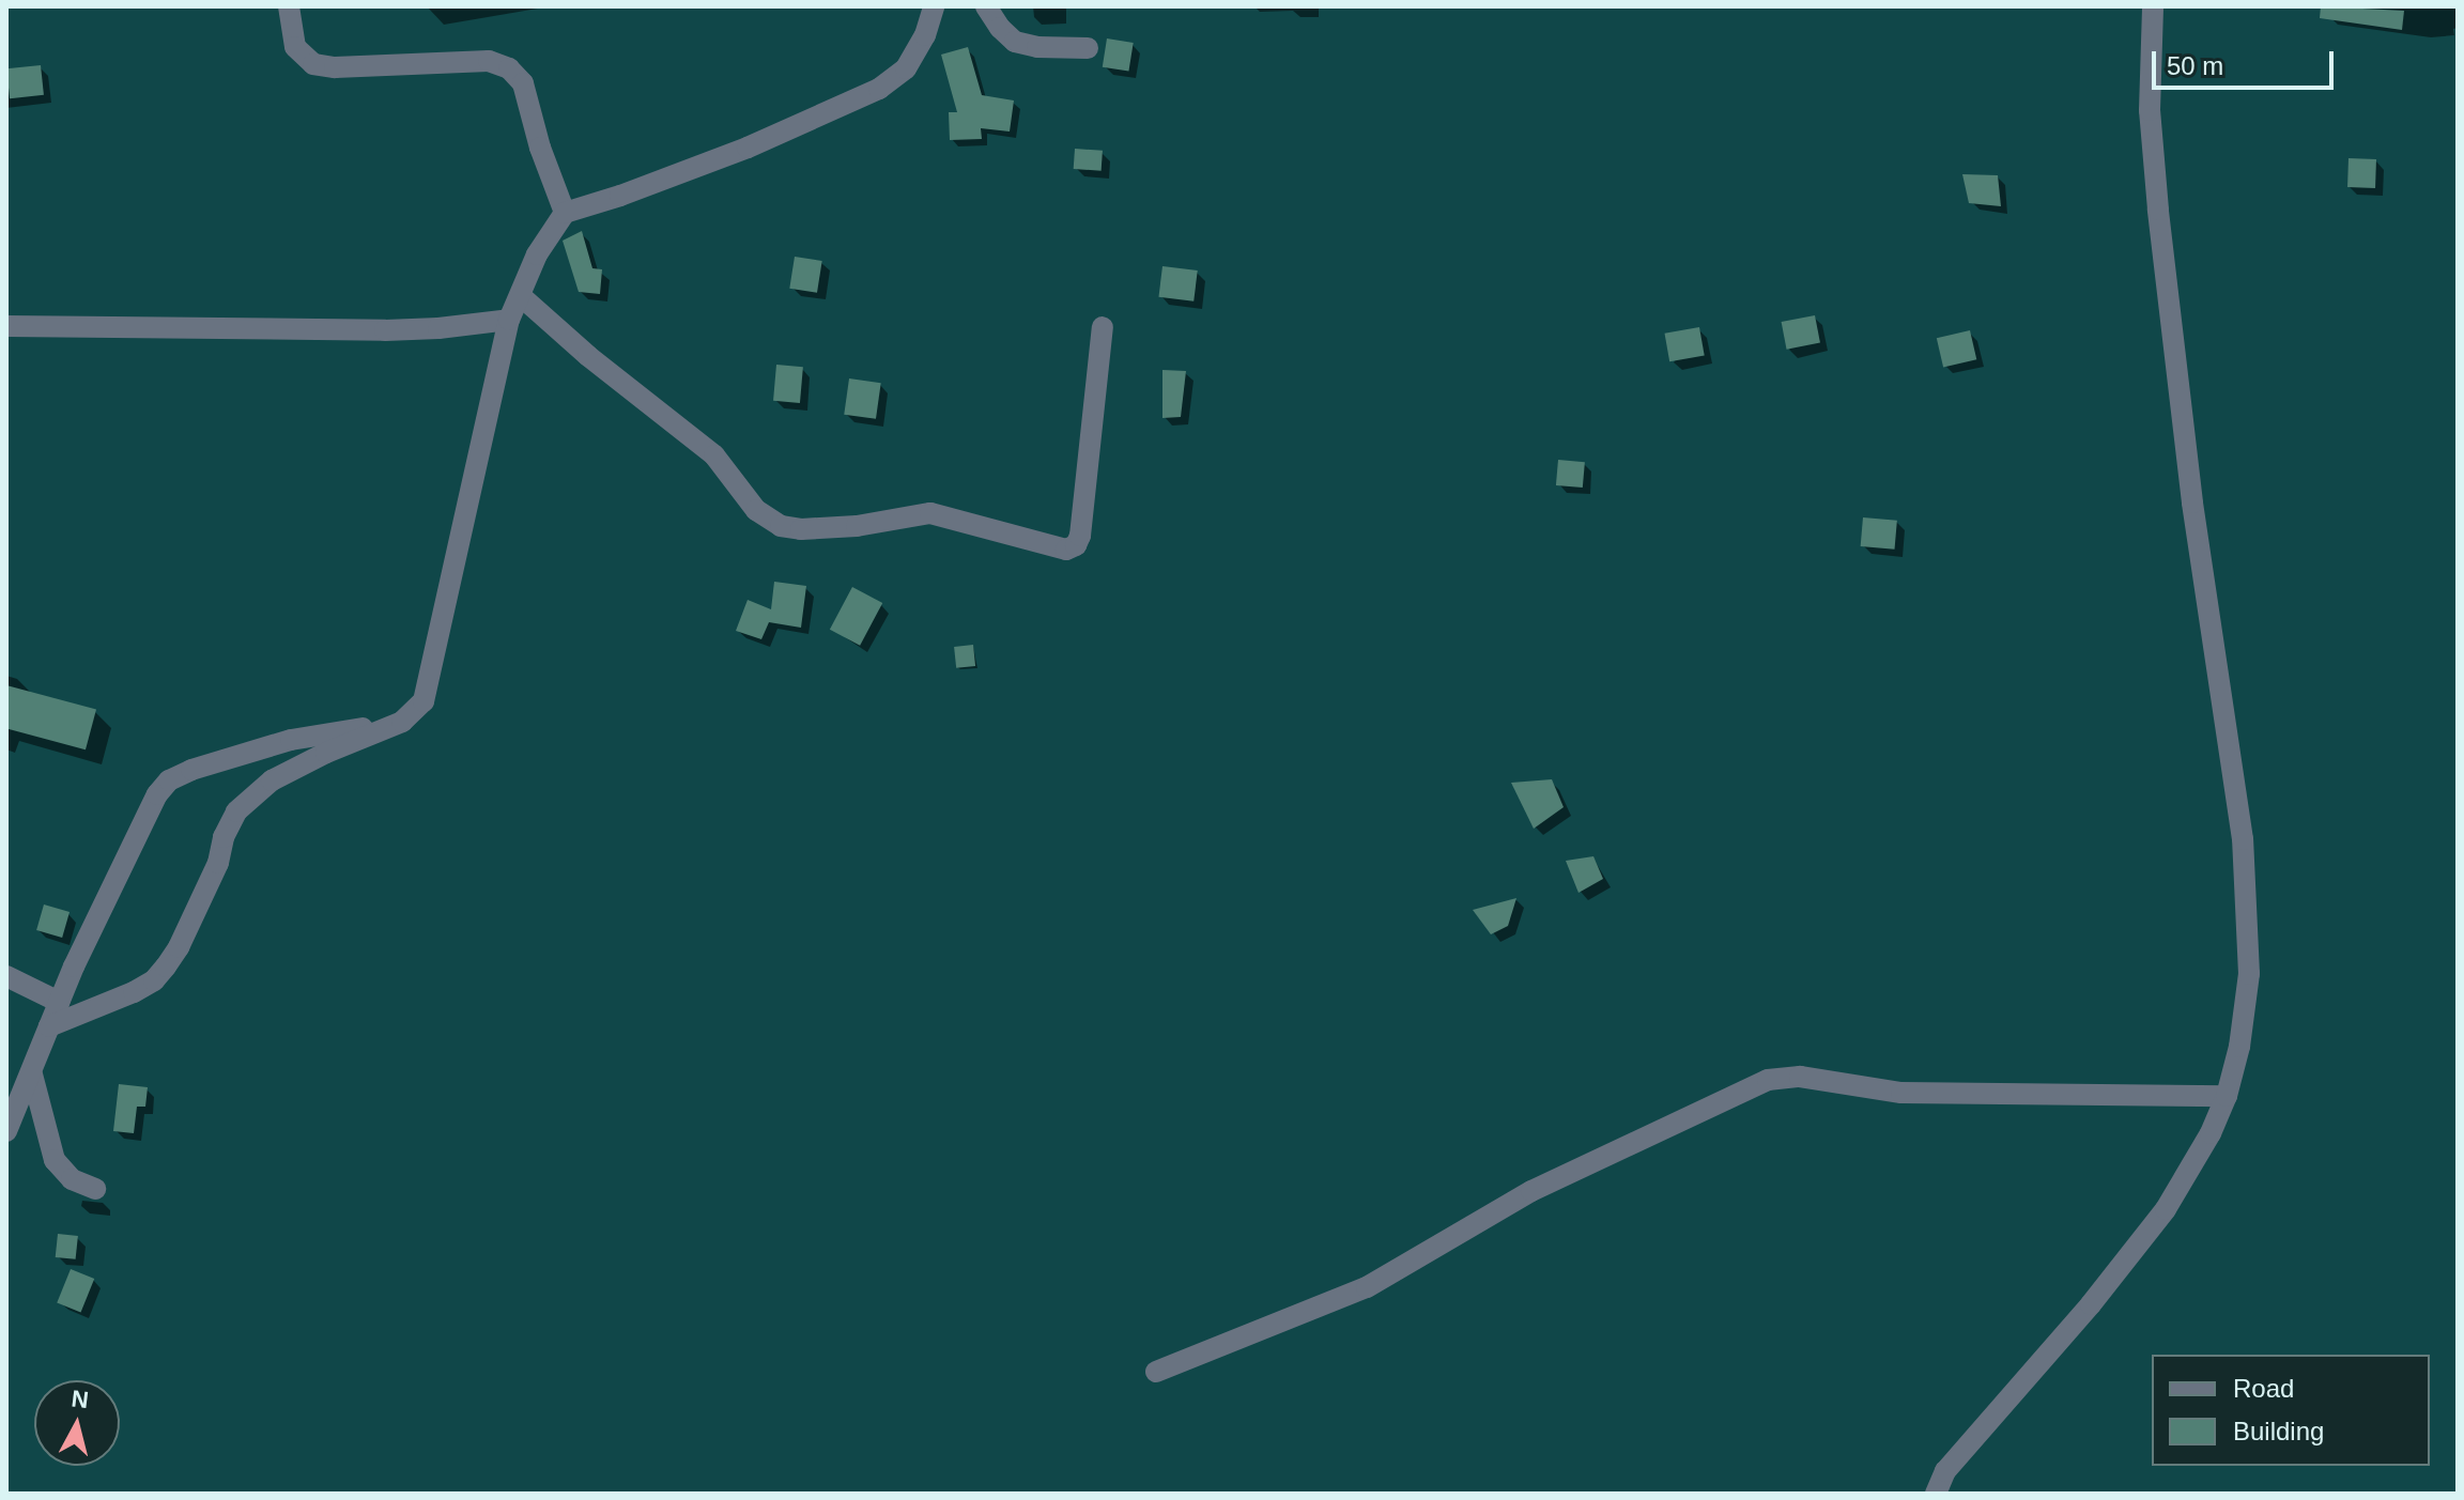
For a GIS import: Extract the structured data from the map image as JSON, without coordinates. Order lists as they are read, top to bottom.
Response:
{
  "legend": ["Road", "Building"],
  "scale_bar": "50 m",
  "north": "top"
}
